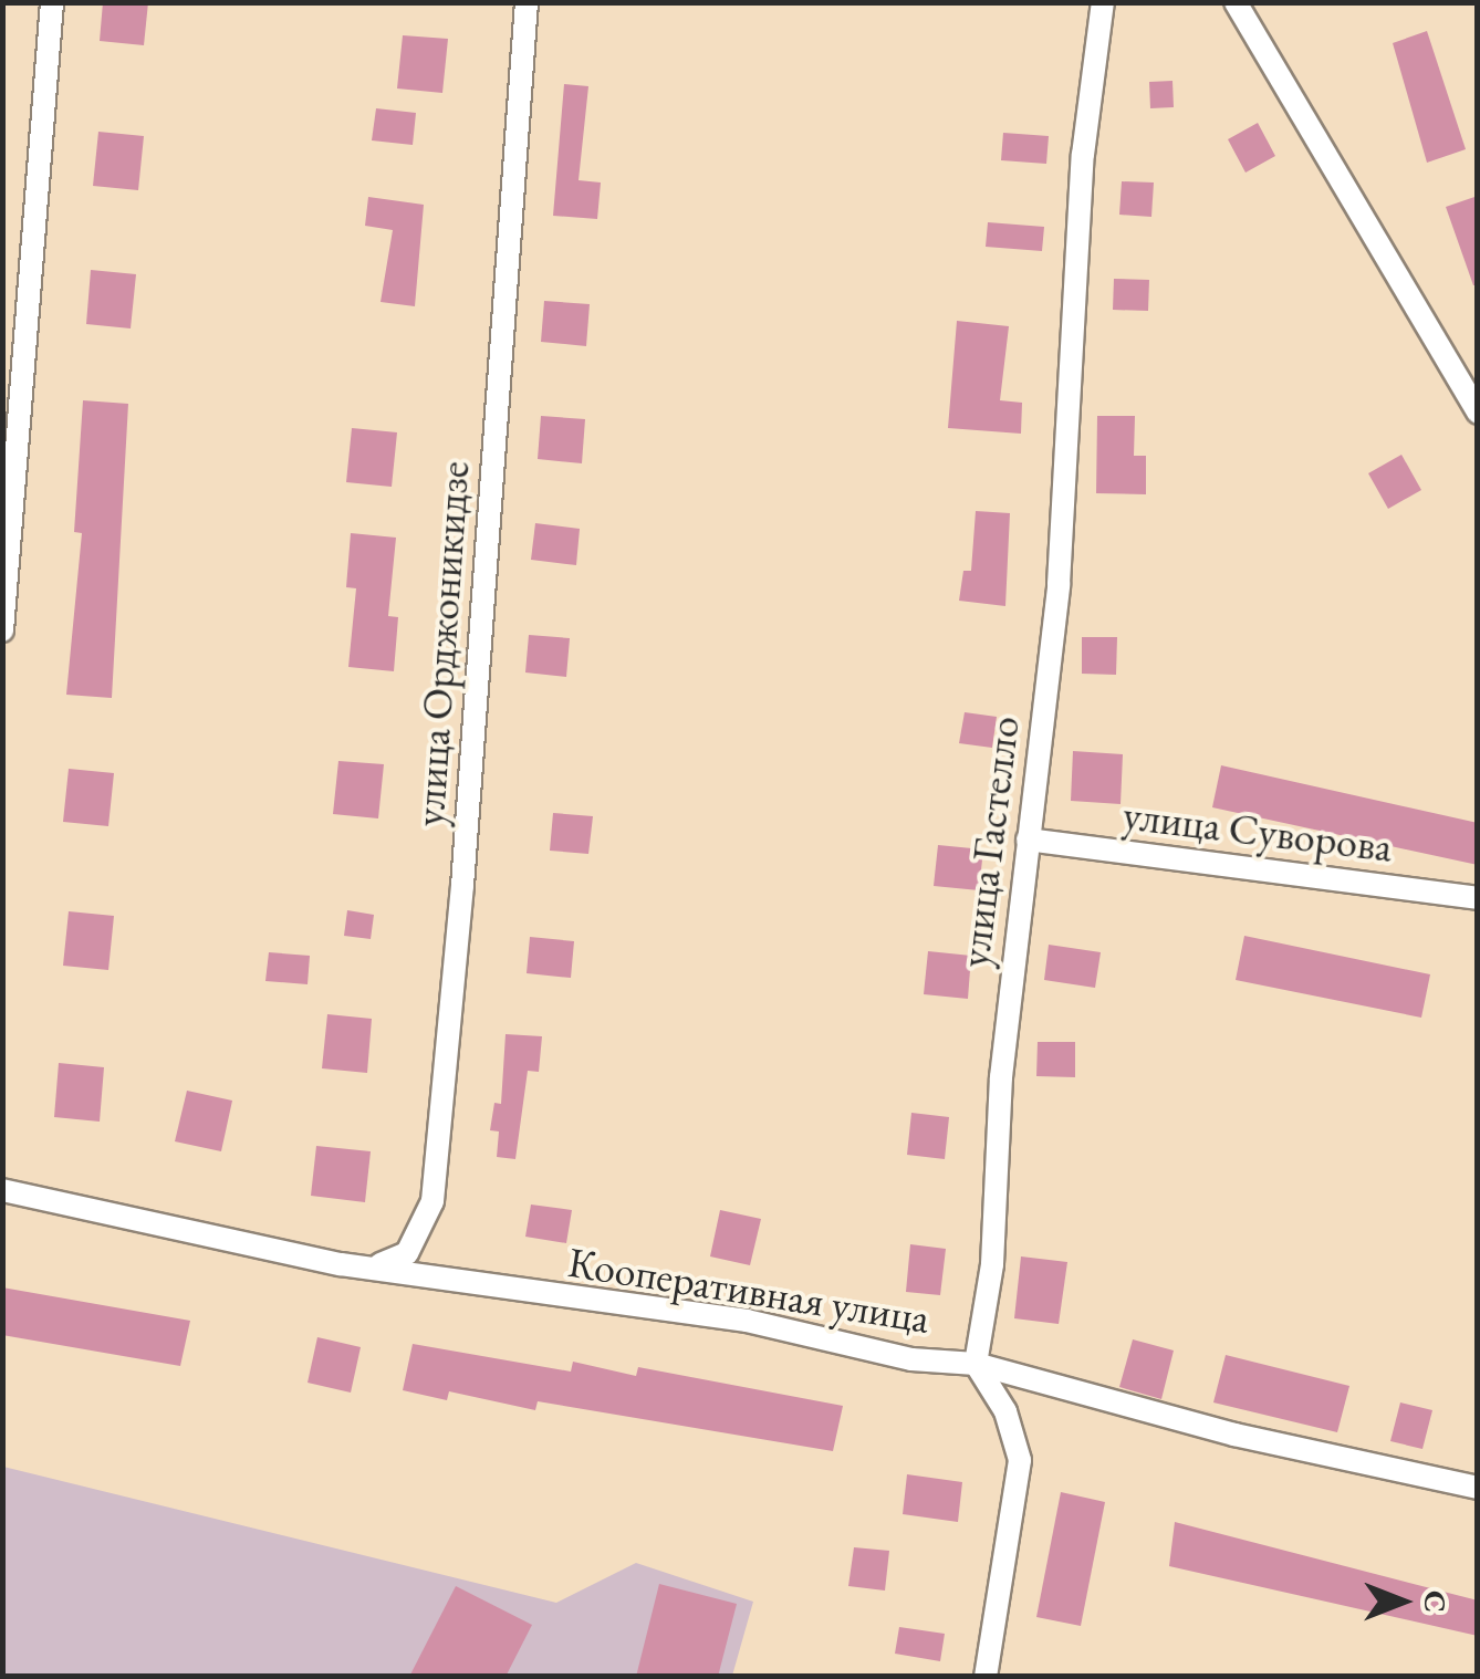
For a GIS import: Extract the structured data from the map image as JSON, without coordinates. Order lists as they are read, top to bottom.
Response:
{
  "streets": {
    "street": [
      "улица Орджоникидзе",
      "улица Суворова",
      "улица Гастелло",
      "Кооперативная улица"
    ]
  },
  "crossings": [
    ["улица Орджоникидзе", "Кооперативная улица"],
    ["улица Суворова", "улица Гастелло"],
    ["улица Гастелло", "Кооперативная улица"]
  ],
  "north": "right"
}
